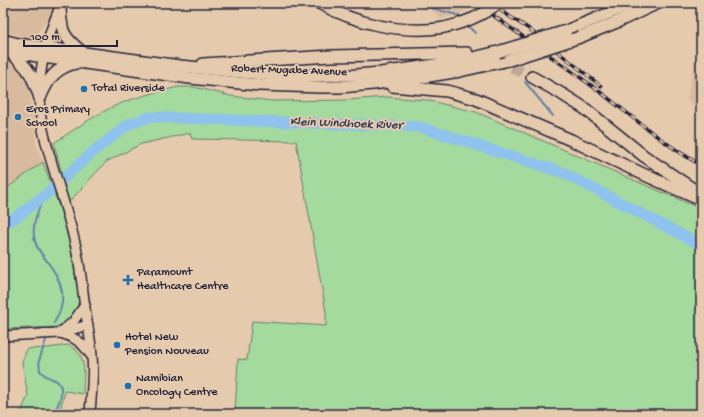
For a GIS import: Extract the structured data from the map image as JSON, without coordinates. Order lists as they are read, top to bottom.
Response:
{
  "streets": {
    "main road": ["Robert Mugabe Avenue"]
  },
  "water": ["Klein Windhoek River"],
  "places": {
    "other": [
      "Total Riverside",
      "Eros Primary School",
      "Hotel New Pension Nouveau",
      "Namibian Oncology Centre"
    ],
    "health": ["Paramount Healthcare Centre"]
  },
  "scale_bar": "100 m"
}
